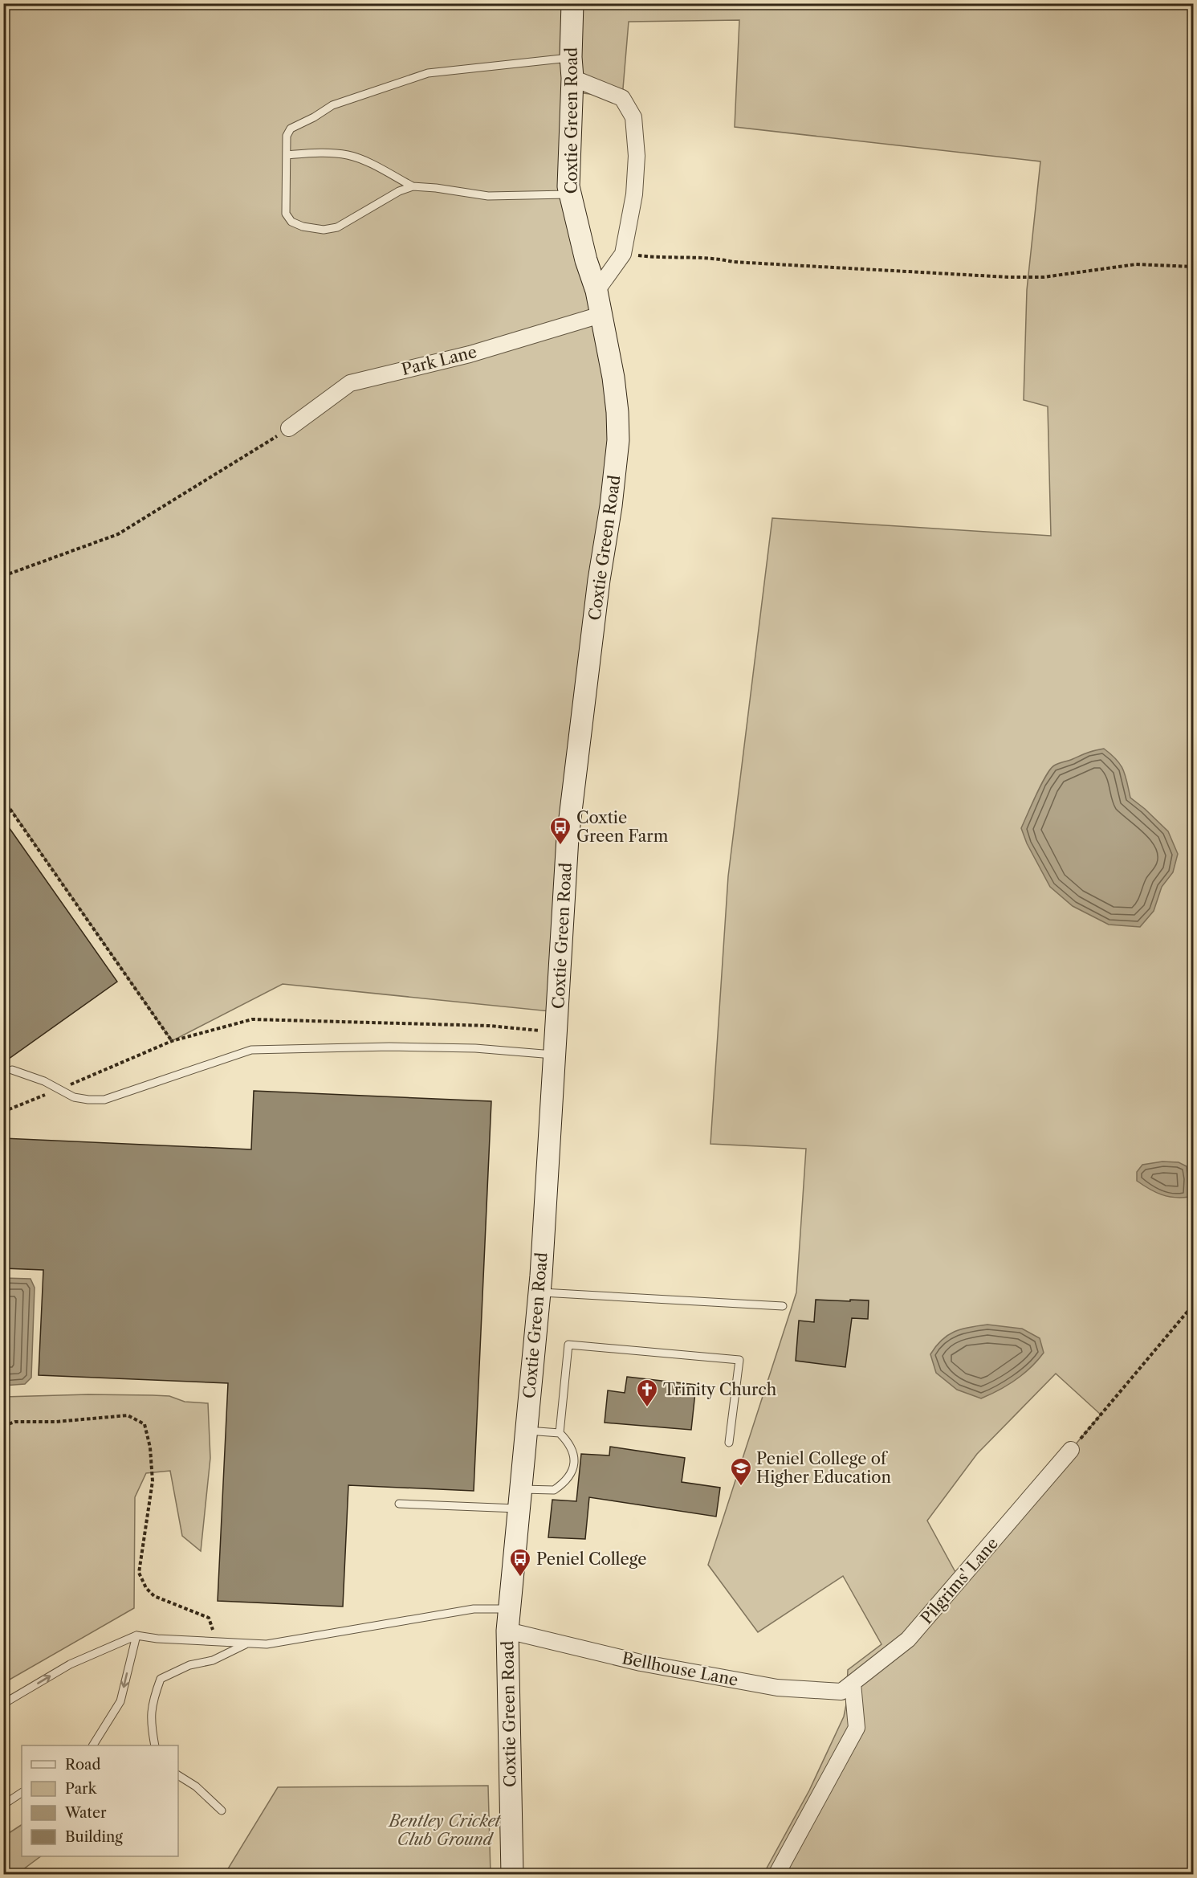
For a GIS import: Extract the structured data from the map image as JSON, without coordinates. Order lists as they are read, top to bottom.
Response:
{
  "streets": {
    "street": [
      "Coxtie Green Road",
      "Park Lane",
      "Pilgrims' Lane",
      "Bellhouse Lane"
    ]
  },
  "crossings": [
    ["Coxtie Green Road", "Park Lane"],
    ["Coxtie Green Road", "Bellhouse Lane"],
    ["Pilgrims' Lane", "Bellhouse Lane"]
  ],
  "parks": ["Bentley Cricket Club Ground"],
  "places": {
    "bus stop": ["Coxtie Green Farm", "Peniel College"],
    "church": ["Trinity Church"],
    "school or university": ["Peniel College of Higher Education"]
  },
  "legend": [
    "Road",
    "Park",
    "Water",
    "Building"
  ]
}
